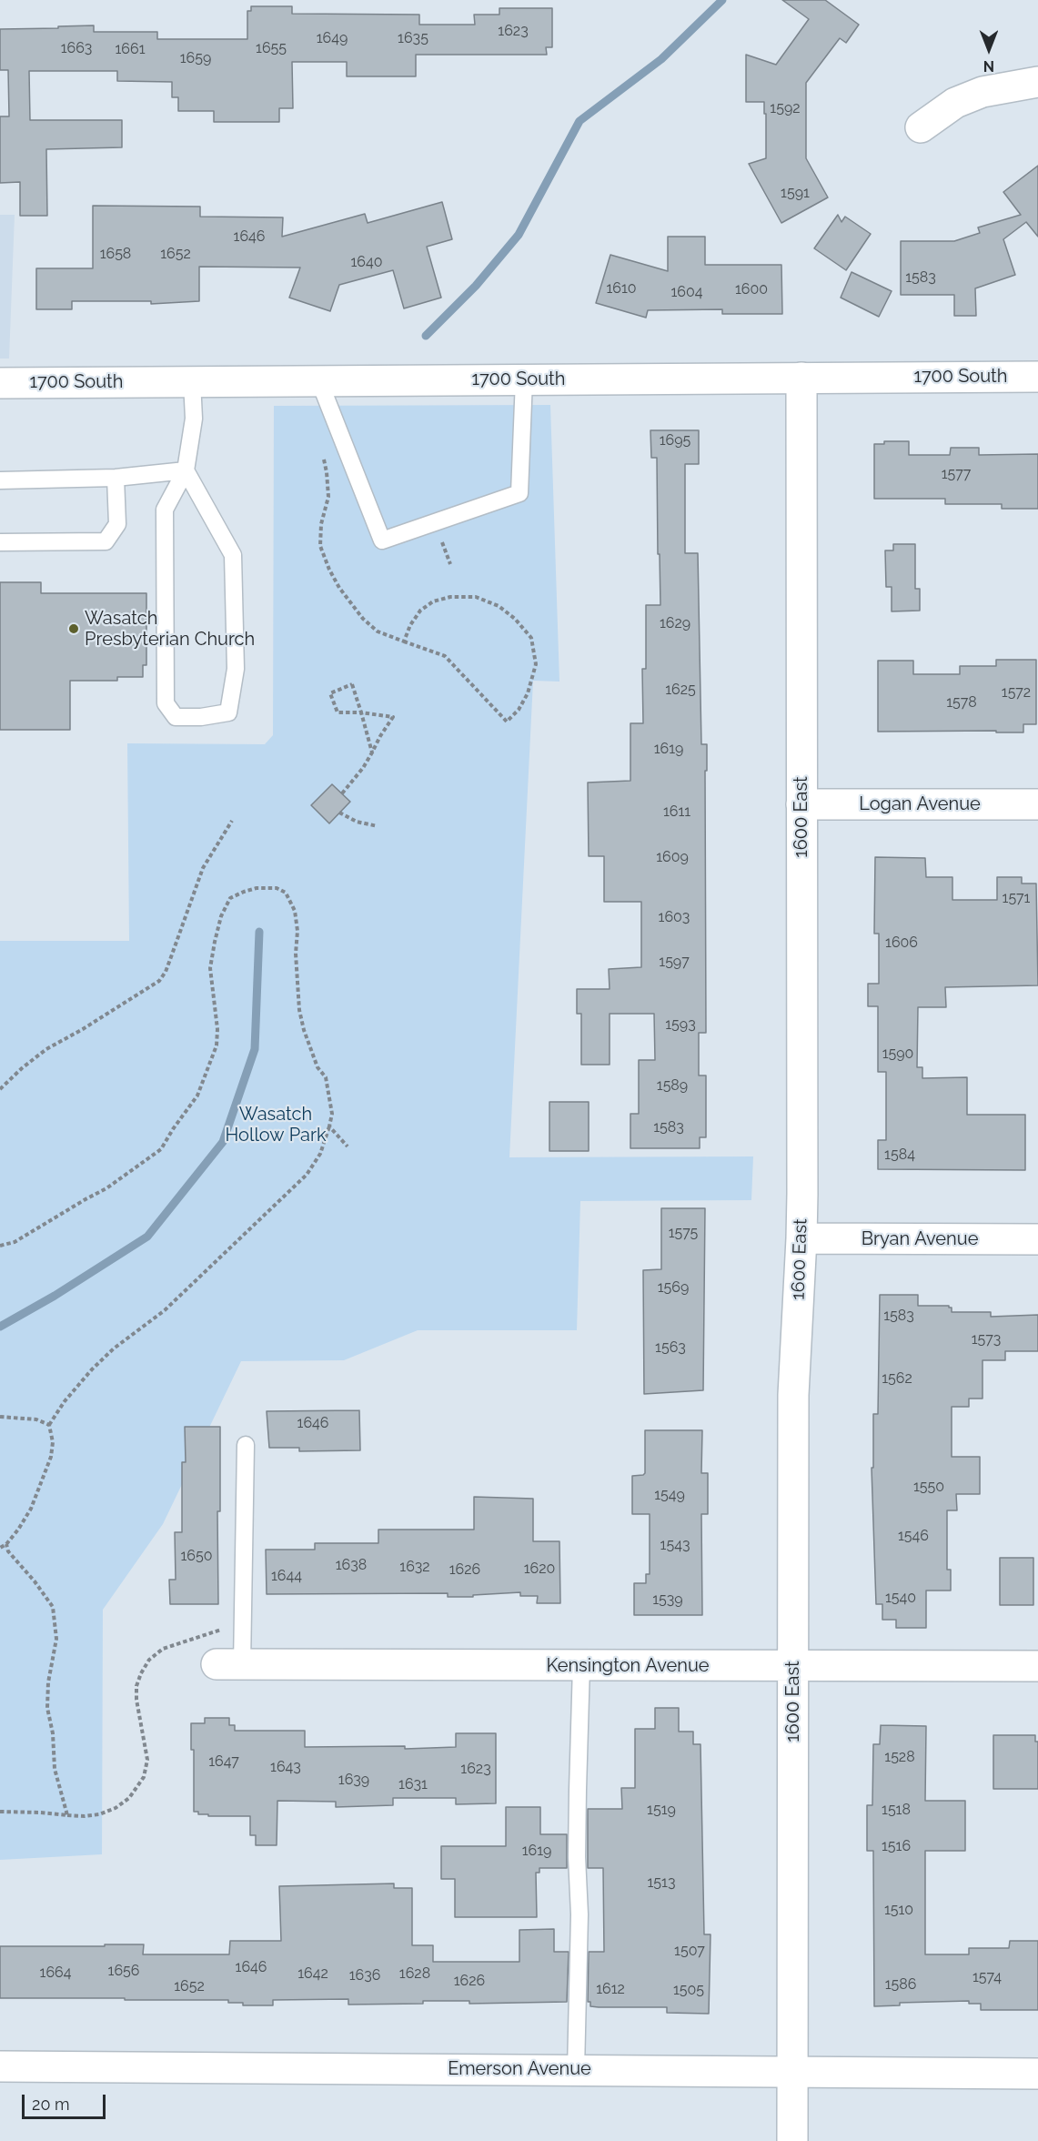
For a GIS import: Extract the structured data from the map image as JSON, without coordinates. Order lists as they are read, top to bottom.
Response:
{
  "streets": {
    "street": [
      "1700 South",
      "Logan Avenue",
      "1600 East",
      "Bryan Avenue",
      "Kensington Avenue",
      "Emerson Avenue"
    ]
  },
  "crossings": [
    ["1700 South", "1600 East"],
    ["Logan Avenue", "1600 East"],
    ["1600 East", "Bryan Avenue"],
    ["1600 East", "Kensington Avenue"],
    ["1600 East", "Emerson Avenue"]
  ],
  "parks": ["Wasatch Hollow Park"],
  "places": ["Wasatch Presbyterian Church"],
  "house_numbers": [
    "1623",
    "1649",
    "1635",
    "1663",
    "1655",
    "1661",
    "1659",
    "1592",
    "1591",
    "1646",
    "1658",
    "1652",
    "1640",
    "1583",
    "1610",
    "1600",
    "1604",
    "1695",
    "1577",
    "1629",
    "1625",
    "1572",
    "1578",
    "1619",
    "1611",
    "1609",
    "1571",
    "1603",
    "1606",
    "1597",
    "1593",
    "1590",
    "1589",
    "1583",
    "1584",
    "1575",
    "1569",
    "1583",
    "1573",
    "1563",
    "1562",
    "1646",
    "1550",
    "1549",
    "1546",
    "1543",
    "1650",
    "1638",
    "1632",
    "1620",
    "1626",
    "1644",
    "1540",
    "1539",
    "1528",
    "1647",
    "1643",
    "1623",
    "1639",
    "1631",
    "1519",
    "1518",
    "1516",
    "1619",
    "1513",
    "1510",
    "1507",
    "1646",
    "1656",
    "1664",
    "1642",
    "1628",
    "1636",
    "1574",
    "1626",
    "1586",
    "1652",
    "1612",
    "1505"
  ],
  "scale_bar": "20 m",
  "north": "bottom"
}
